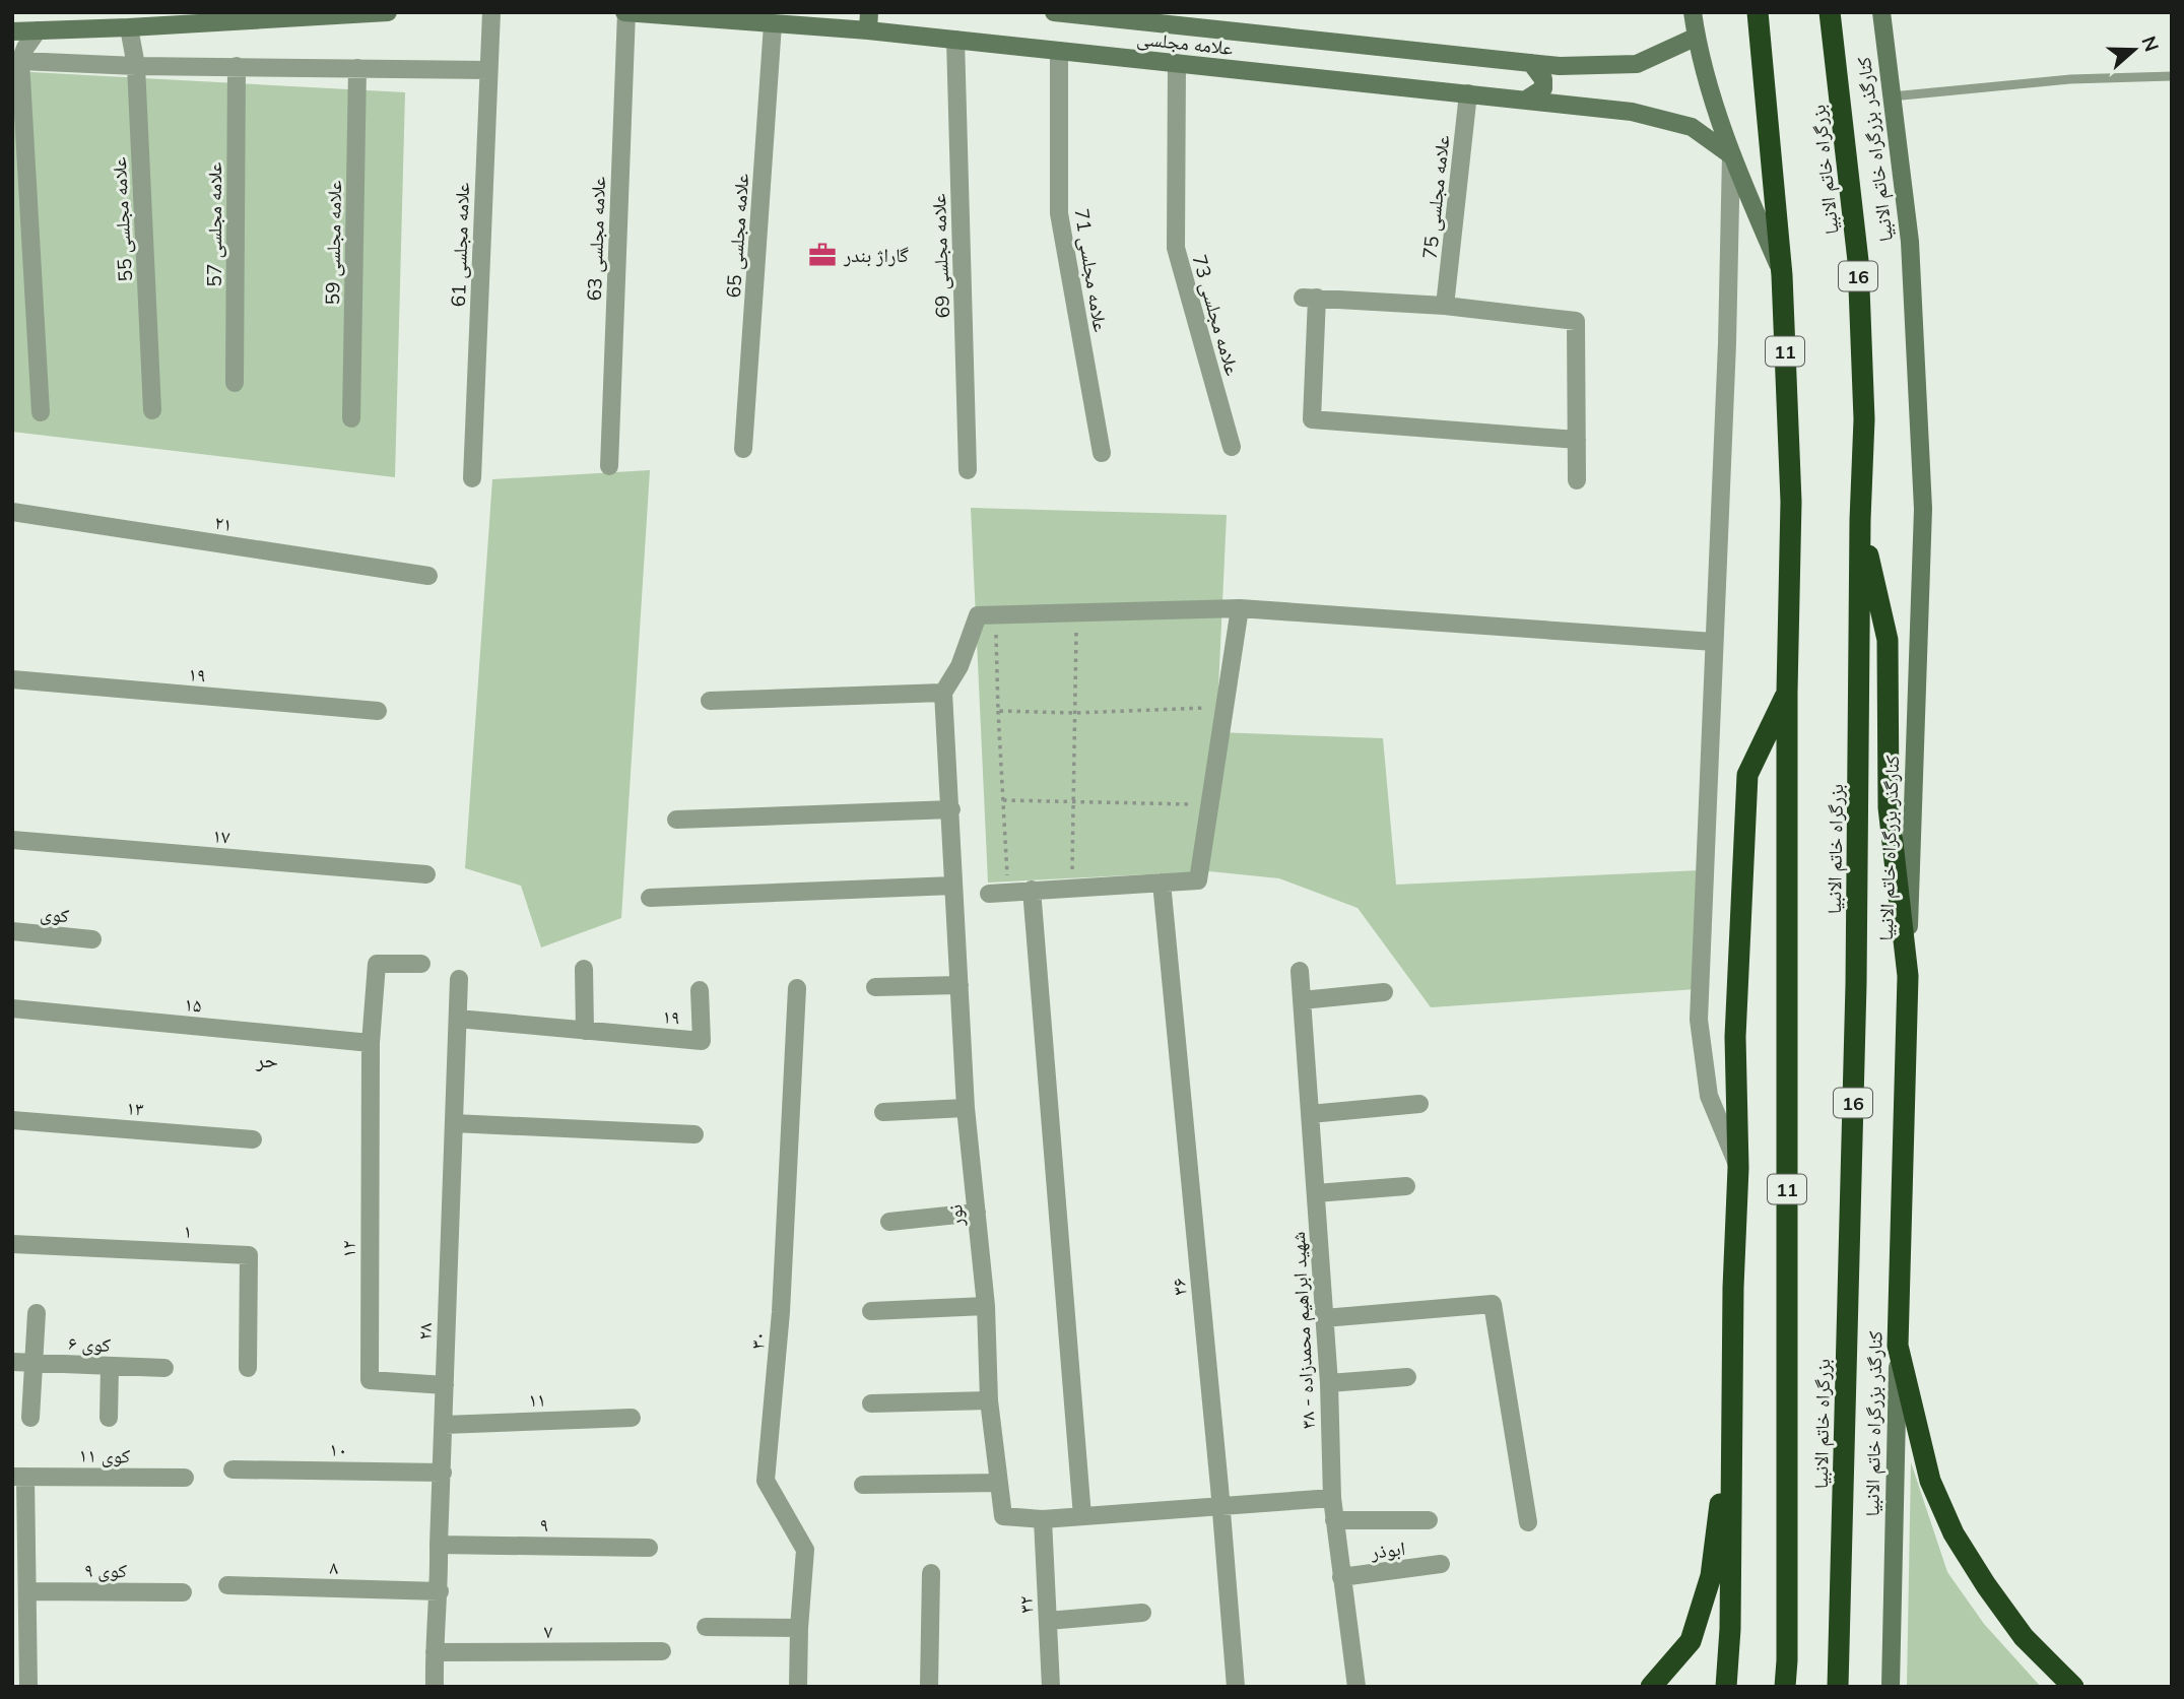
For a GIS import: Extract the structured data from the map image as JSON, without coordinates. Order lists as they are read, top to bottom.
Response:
{
  "streets": {
    "highway": [
      "کنارگذر بزرگراه خاتم الانبیا",
      "بزرگراه خاتم الانبیا",
      "16",
      "11"
    ],
    "main road": ["علامه مجلسی"],
    "street": [
      "علامه مجلسی 75",
      "علامه مجلسی 55",
      "علامه مجلسی 57",
      "علامه مجلسی 65",
      "علامه مجلسی 63",
      "علامه مجلسی 59",
      "علامه مجلسی 61",
      "علامه مجلسی 69",
      "علامه مجلسی 71",
      "علامه مجلسی 73",
      "۲۱",
      "۱۹",
      "۱۷",
      "کوی",
      "۱۵",
      "۱۳",
      "نور",
      "۱",
      "۱۲",
      "۳۶",
      "شهید ابراهیم محمدزاده - ۳۸",
      "۲۸",
      "۳۰",
      "کوی ۶",
      "۱۱",
      "۱۰",
      "کوی ۱۱",
      "۹",
      "ابوذر",
      "۸",
      "کوی ۹",
      "۳۲",
      "۷"
    ]
  },
  "crossings": [
    ["علامه مجلسی", "علامه مجلسی 75"],
    ["علامه مجلسی", "علامه مجلسی 65"],
    ["علامه مجلسی", "علامه مجلسی 63"],
    ["علامه مجلسی", "علامه مجلسی 69"],
    ["علامه مجلسی", "علامه مجلسی 71"],
    ["علامه مجلسی", "علامه مجلسی 73"],
    ["کنارگذر بزرگراه خاتم الانبیا", "16"],
    ["بزرگراه خاتم الانبیا", "16"],
    ["۱۹", "۲۸"],
    ["۱۵", "۱۲"],
    ["نور", "۳۶"],
    ["نور", "شهید ابراهیم محمدزاده - ۳۸"],
    ["نور", "۳۲"],
    ["۱۲", "۲۸"],
    ["شهید ابراهیم محمدزاده - ۳۸", "ابوذر"],
    ["۲۸", "۱۱"],
    ["۲۸", "۱۰"],
    ["۲۸", "۹"],
    ["۲۸", "۸"],
    ["۲۸", "۷"]
  ],
  "districts": ["حر"],
  "places": {
    "office": ["گاراژ بندر"]
  },
  "north": "right"
}
